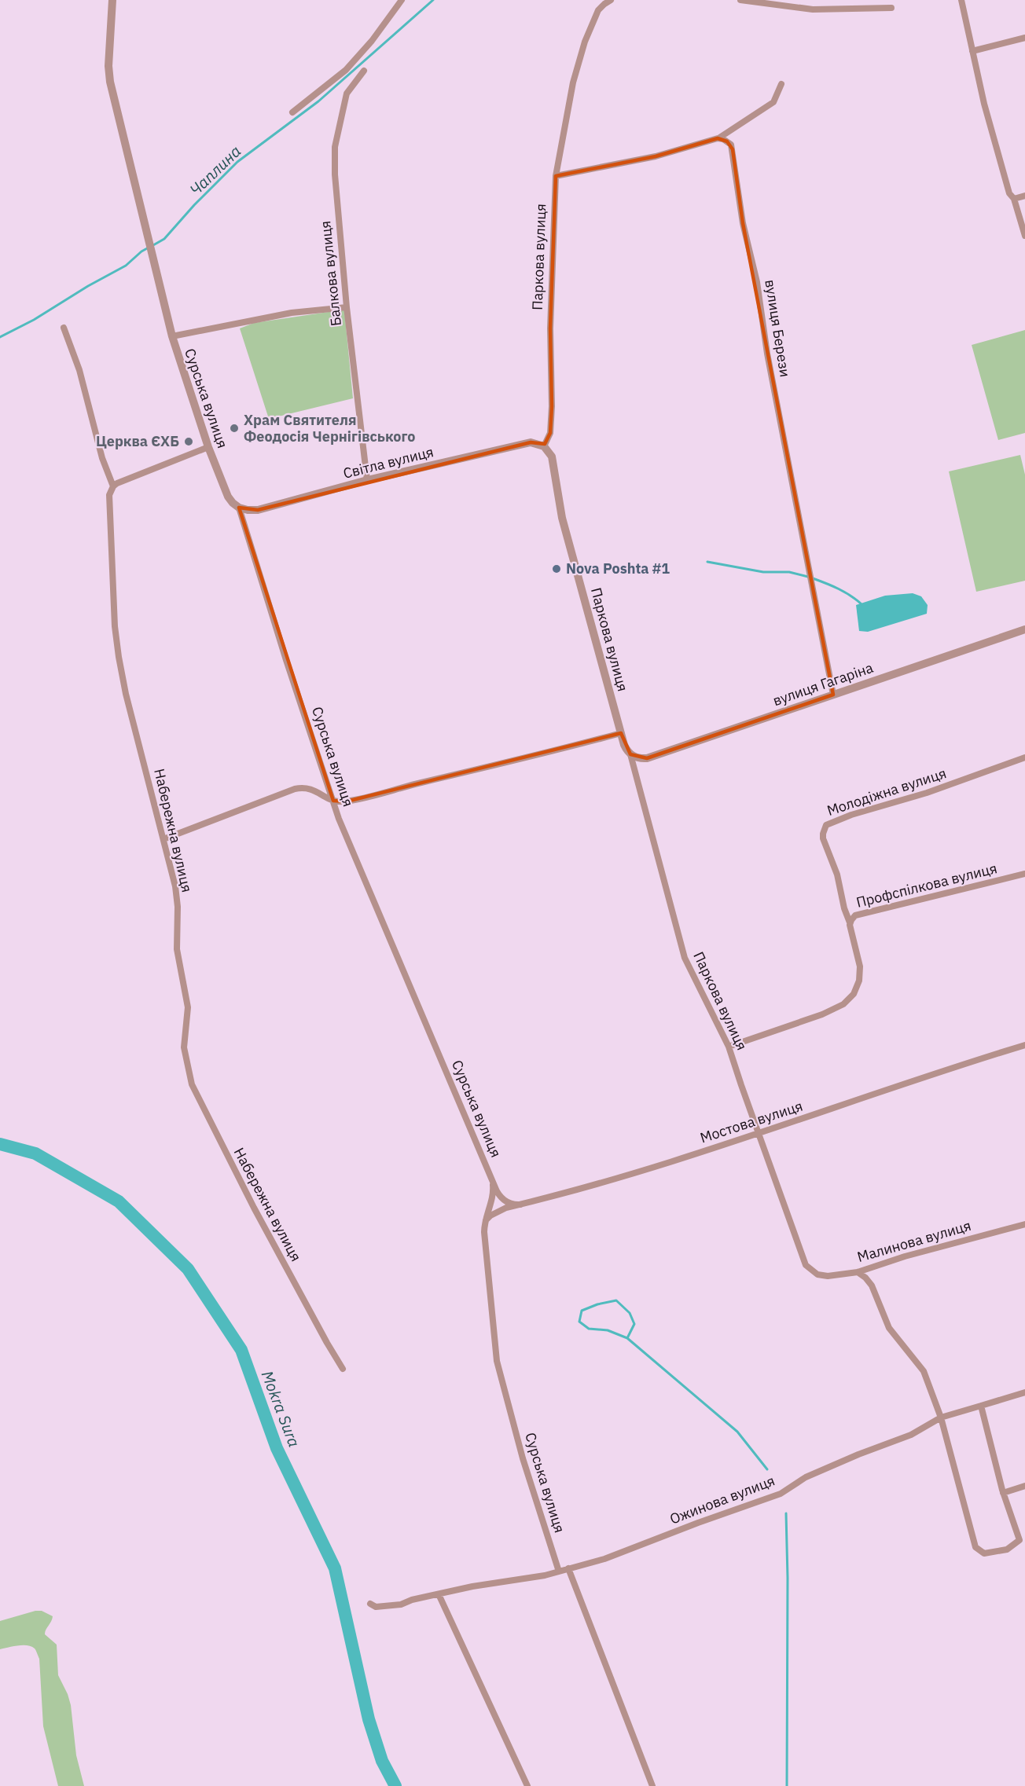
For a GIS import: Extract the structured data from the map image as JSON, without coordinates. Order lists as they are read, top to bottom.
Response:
{
  "streets": {
    "street": [
      "Паркова вулиця",
      "Балкова вулиця",
      "вулиця Берези",
      "Сурська вулиця",
      "Світла вулиця",
      "вулиця Гагаріна",
      "Молодіжна вулиця",
      "Набережна вулиця",
      "Профспілкова вулиця",
      "Мостова вулиця",
      "Малинова вулиця",
      "Ожинова вулиця"
    ]
  },
  "crossings": [
    ["Паркова вулиця", "Світла вулиця"],
    ["Паркова вулиця", "вулиця Гагаріна"],
    ["Паркова вулиця", "Профспілкова вулиця"],
    ["Паркова вулиця", "Мостова вулиця"],
    ["Паркова вулиця", "Малинова вулиця"],
    ["Балкова вулиця", "Сурська вулиця"],
    ["Балкова вулиця", "Світла вулиця"],
    ["вулиця Берези", "вулиця Гагаріна"],
    ["Сурська вулиця", "Світла вулиця"],
    ["Сурська вулиця", "Мостова вулиця"],
    ["Сурська вулиця", "Ожинова вулиця"],
    ["Молодіжна вулиця", "Профспілкова вулиця"]
  ],
  "water": ["Чаплина", "Mokra Sura"],
  "places": ["Храм Святителя Феодосія Чернігівського", "Церква ЄХБ", "Nova Poshta #1"]
}
